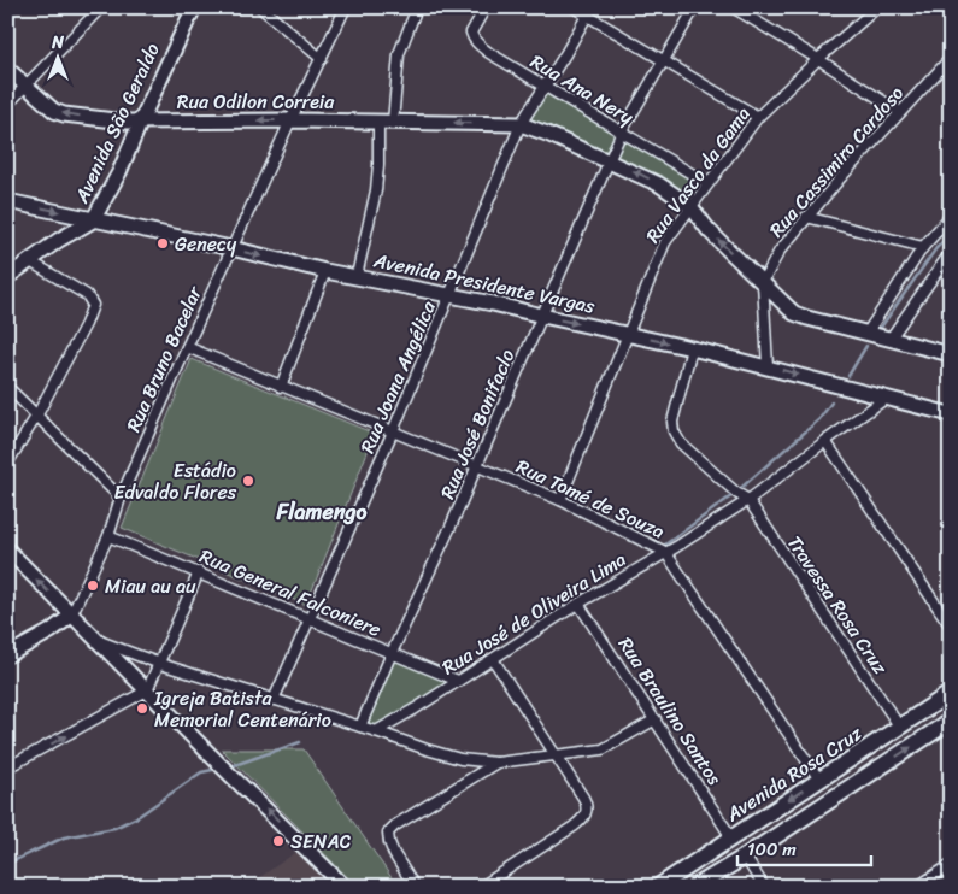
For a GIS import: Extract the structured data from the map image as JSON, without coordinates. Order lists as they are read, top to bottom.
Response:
{
  "streets": {
    "main road": [
      "Rua Odilon Correia",
      "Avenida São Geraldo",
      "Avenida Presidente Vargas",
      "Avenida Rosa Cruz"
    ],
    "street": [
      "Rua Ana Nery",
      "Rua Cassimiro Cardoso",
      "Rua Vasco da Gama",
      "Rua Bruno Bacelar",
      "Rua Joana Angélica",
      "Rua José Bonifaclo",
      "Rua Tomé de Souza",
      "Rua General Falconiere",
      "Travessa Rosa Cruz",
      "Rua José de Oliveira Lima",
      "Rua Braulino Santos"
    ]
  },
  "crossings": [
    ["Rua Ana Nery", "Rua Vasco da Gama"],
    ["Rua Ana Nery", "Rua Joana Angélica"],
    ["Rua Ana Nery", "Rua José Bonifaclo"],
    ["Rua Odilon Correia", "Avenida São Geraldo"],
    ["Rua Odilon Correia", "Rua Bruno Bacelar"],
    ["Rua Odilon Correia", "Rua Joana Angélica"],
    ["Avenida São Geraldo", "Avenida Presidente Vargas"],
    ["Rua Vasco da Gama", "Avenida Presidente Vargas"],
    ["Rua Vasco da Gama", "Rua Tomé de Souza"],
    ["Avenida Presidente Vargas", "Rua Bruno Bacelar"],
    ["Avenida Presidente Vargas", "Rua Joana Angélica"],
    ["Avenida Presidente Vargas", "Rua José Bonifaclo"],
    ["Avenida Presidente Vargas", "Rua José de Oliveira Lima"],
    ["Rua Bruno Bacelar", "Rua Tomé de Souza"],
    ["Rua Bruno Bacelar", "Rua General Falconiere"],
    ["Rua Joana Angélica", "Rua Tomé de Souza"],
    ["Rua Joana Angélica", "Rua General Falconiere"],
    ["Rua José Bonifaclo", "Rua Tomé de Souza"],
    ["Rua José Bonifaclo", "Rua General Falconiere"],
    ["Rua Tomé de Souza", "Rua José de Oliveira Lima"],
    ["Rua Tomé de Souza", "Avenida Rosa Cruz"],
    ["Rua General Falconiere", "Rua José de Oliveira Lima"],
    ["Travessa Rosa Cruz", "Rua José de Oliveira Lima"],
    ["Travessa Rosa Cruz", "Avenida Rosa Cruz"],
    ["Rua José de Oliveira Lima", "Rua Braulino Santos"],
    ["Rua Braulino Santos", "Avenida Rosa Cruz"]
  ],
  "one_way": ["Rua Odilon Correia", "Avenida Presidente Vargas"],
  "districts": ["Flamengo"],
  "places": [
    "Genecy",
    "Estádio Edvaldo Flores",
    "Miau au au",
    "Igreja Batista Memorial Centenário",
    "SENAC"
  ],
  "scale_bar": "100 m",
  "north": "top"
}
